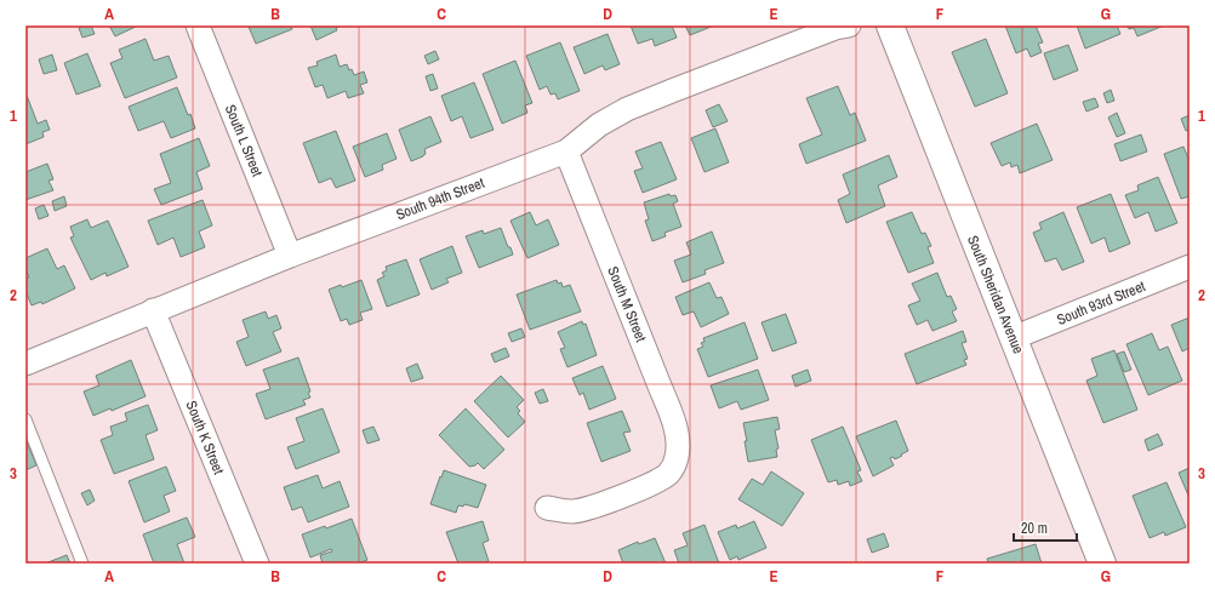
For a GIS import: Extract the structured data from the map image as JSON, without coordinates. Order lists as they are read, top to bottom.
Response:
{
  "streets": {
    "street": [
      "South L Street",
      "South 94th Street",
      "South Sheridan Avenue",
      "South 93rd Street",
      "South M Street",
      "South K Street"
    ]
  },
  "crossings": [
    ["South L Street", "South 94th Street"],
    ["South 94th Street", "South M Street"],
    ["South 94th Street", "South K Street"],
    ["South Sheridan Avenue", "South 93rd Street"]
  ],
  "scale_bar": "20 m",
  "grid": {
    "columns": [
      "A",
      "B",
      "C",
      "D",
      "E",
      "F",
      "G"
    ],
    "rows": ["1", "2", "3"]
  }
}
